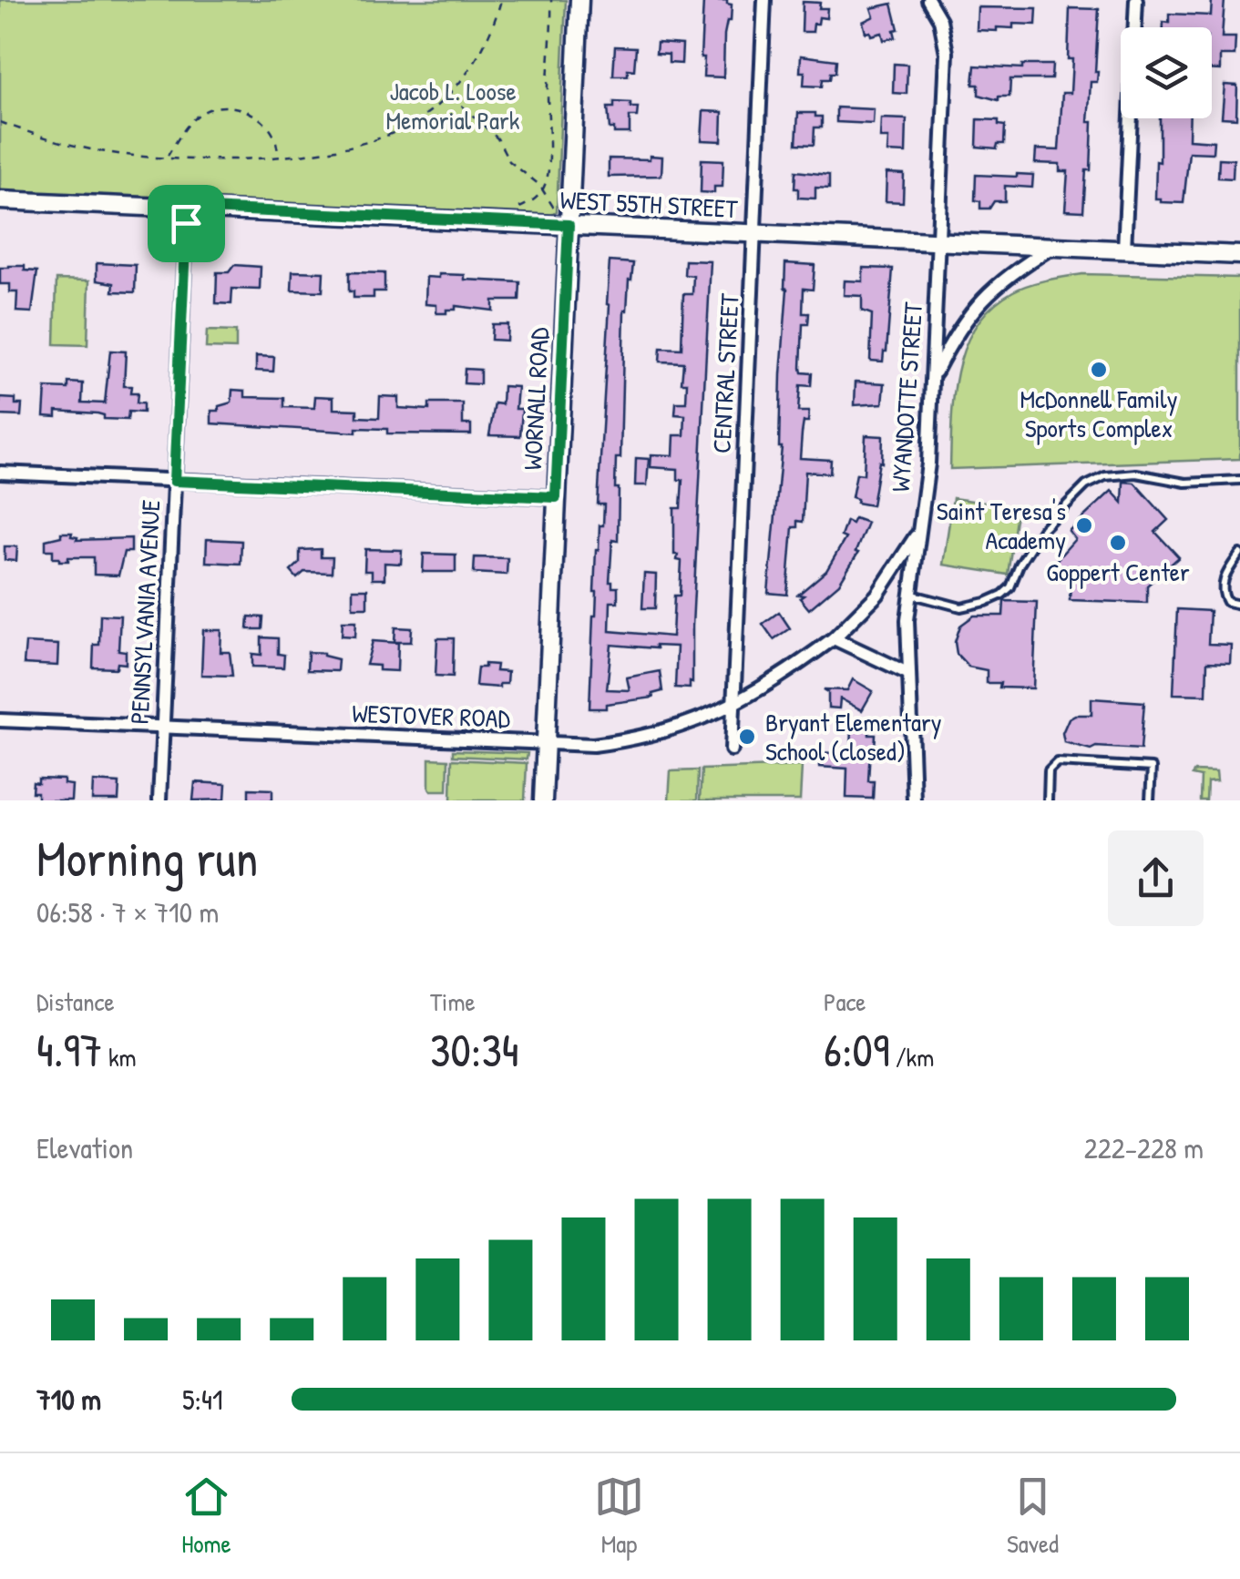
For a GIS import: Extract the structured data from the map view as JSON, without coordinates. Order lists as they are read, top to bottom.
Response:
{
  "streets": {
    "main road": ["WEST 55TH STREET", "WORNALL ROAD"],
    "street": [
      "CENTRAL STREET",
      "WYANDOTTE STREET",
      "PENNSYLVANIA AVENUE",
      "WESTOVER ROAD"
    ]
  },
  "crossings": [
    ["WEST 55TH STREET", "CENTRAL STREET"],
    ["WEST 55TH STREET", "WYANDOTTE STREET"],
    ["WEST 55TH STREET", "WORNALL ROAD"],
    ["WEST 55TH STREET", "PENNSYLVANIA AVENUE"],
    ["CENTRAL STREET", "WESTOVER ROAD"],
    ["WYANDOTTE STREET", "WESTOVER ROAD"],
    ["WORNALL ROAD", "WESTOVER ROAD"],
    ["PENNSYLVANIA AVENUE", "WESTOVER ROAD"]
  ],
  "parks": ["Jacob L. Loose Memorial Park"],
  "places": [
    "McDonnell Family Sports Complex",
    "Saint Teresa's Academy",
    "Goppert Center",
    "Bryant Elementary School (closed)"
  ],
  "page": {
    "heading": ["Morning run", "06:58 · 7 × 710 m"],
    "stats": [
      ["Distance", "4.97 km"],
      ["Time", "30:34"],
      ["Pace", "6:09 /km"]
    ],
    "chart": ["Elevation", "222–228 m"],
    "list": [
      {
        "name": "710 m",
        "note": "5:41"
      }
    ],
    "tabs": ["Home", "Map", "Saved"]
  }
}
